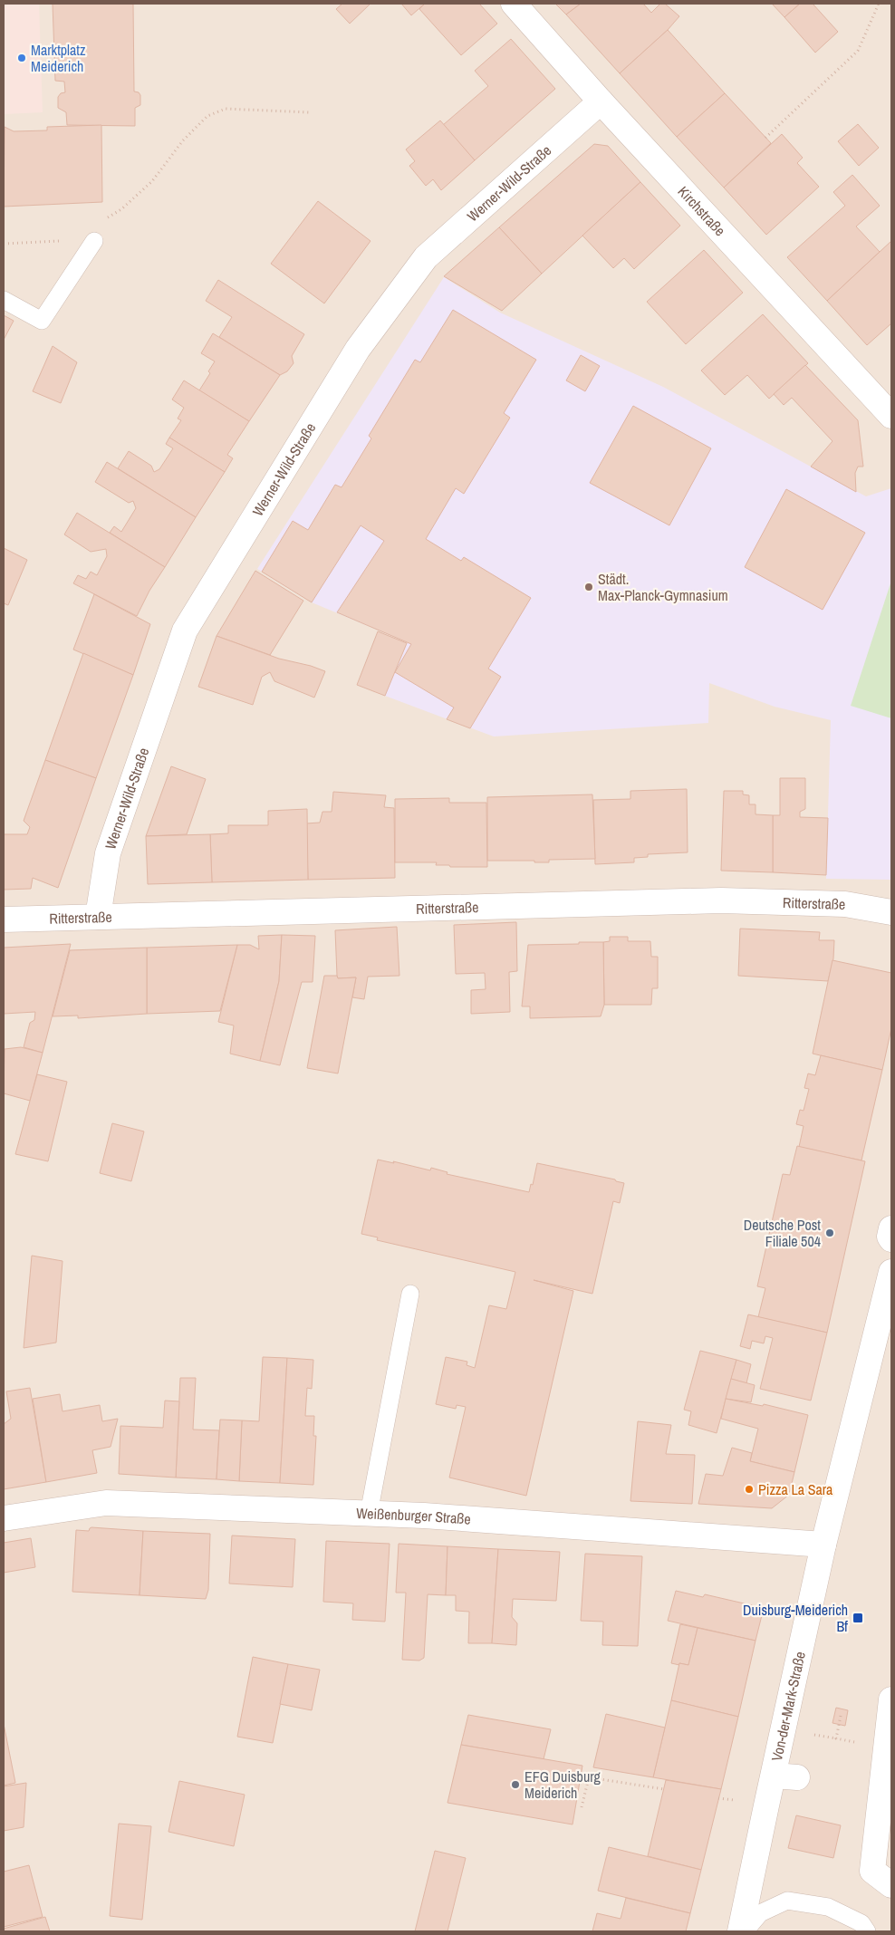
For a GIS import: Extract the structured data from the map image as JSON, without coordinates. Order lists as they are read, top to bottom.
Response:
{
  "streets": {
    "street": [
      "Werner-Wild-Straße",
      "Kirchstraße",
      "Ritterstraße",
      "Weißenburger Straße",
      "Von-der-Mark-Straße"
    ]
  },
  "crossings": [
    ["Werner-Wild-Straße", "Kirchstraße"],
    ["Werner-Wild-Straße", "Ritterstraße"],
    ["Weißenburger Straße", "Von-der-Mark-Straße"]
  ],
  "places": {
    "other": [
      "Marktplatz Meiderich",
      "Städt. Max-Planck-Gymnasium",
      "Deutsche Post Filiale 504",
      "Pizza La Sara",
      "EFG Duisburg Meiderich"
    ],
    "transit": ["Duisburg-Meiderich Bf"]
  }
}
